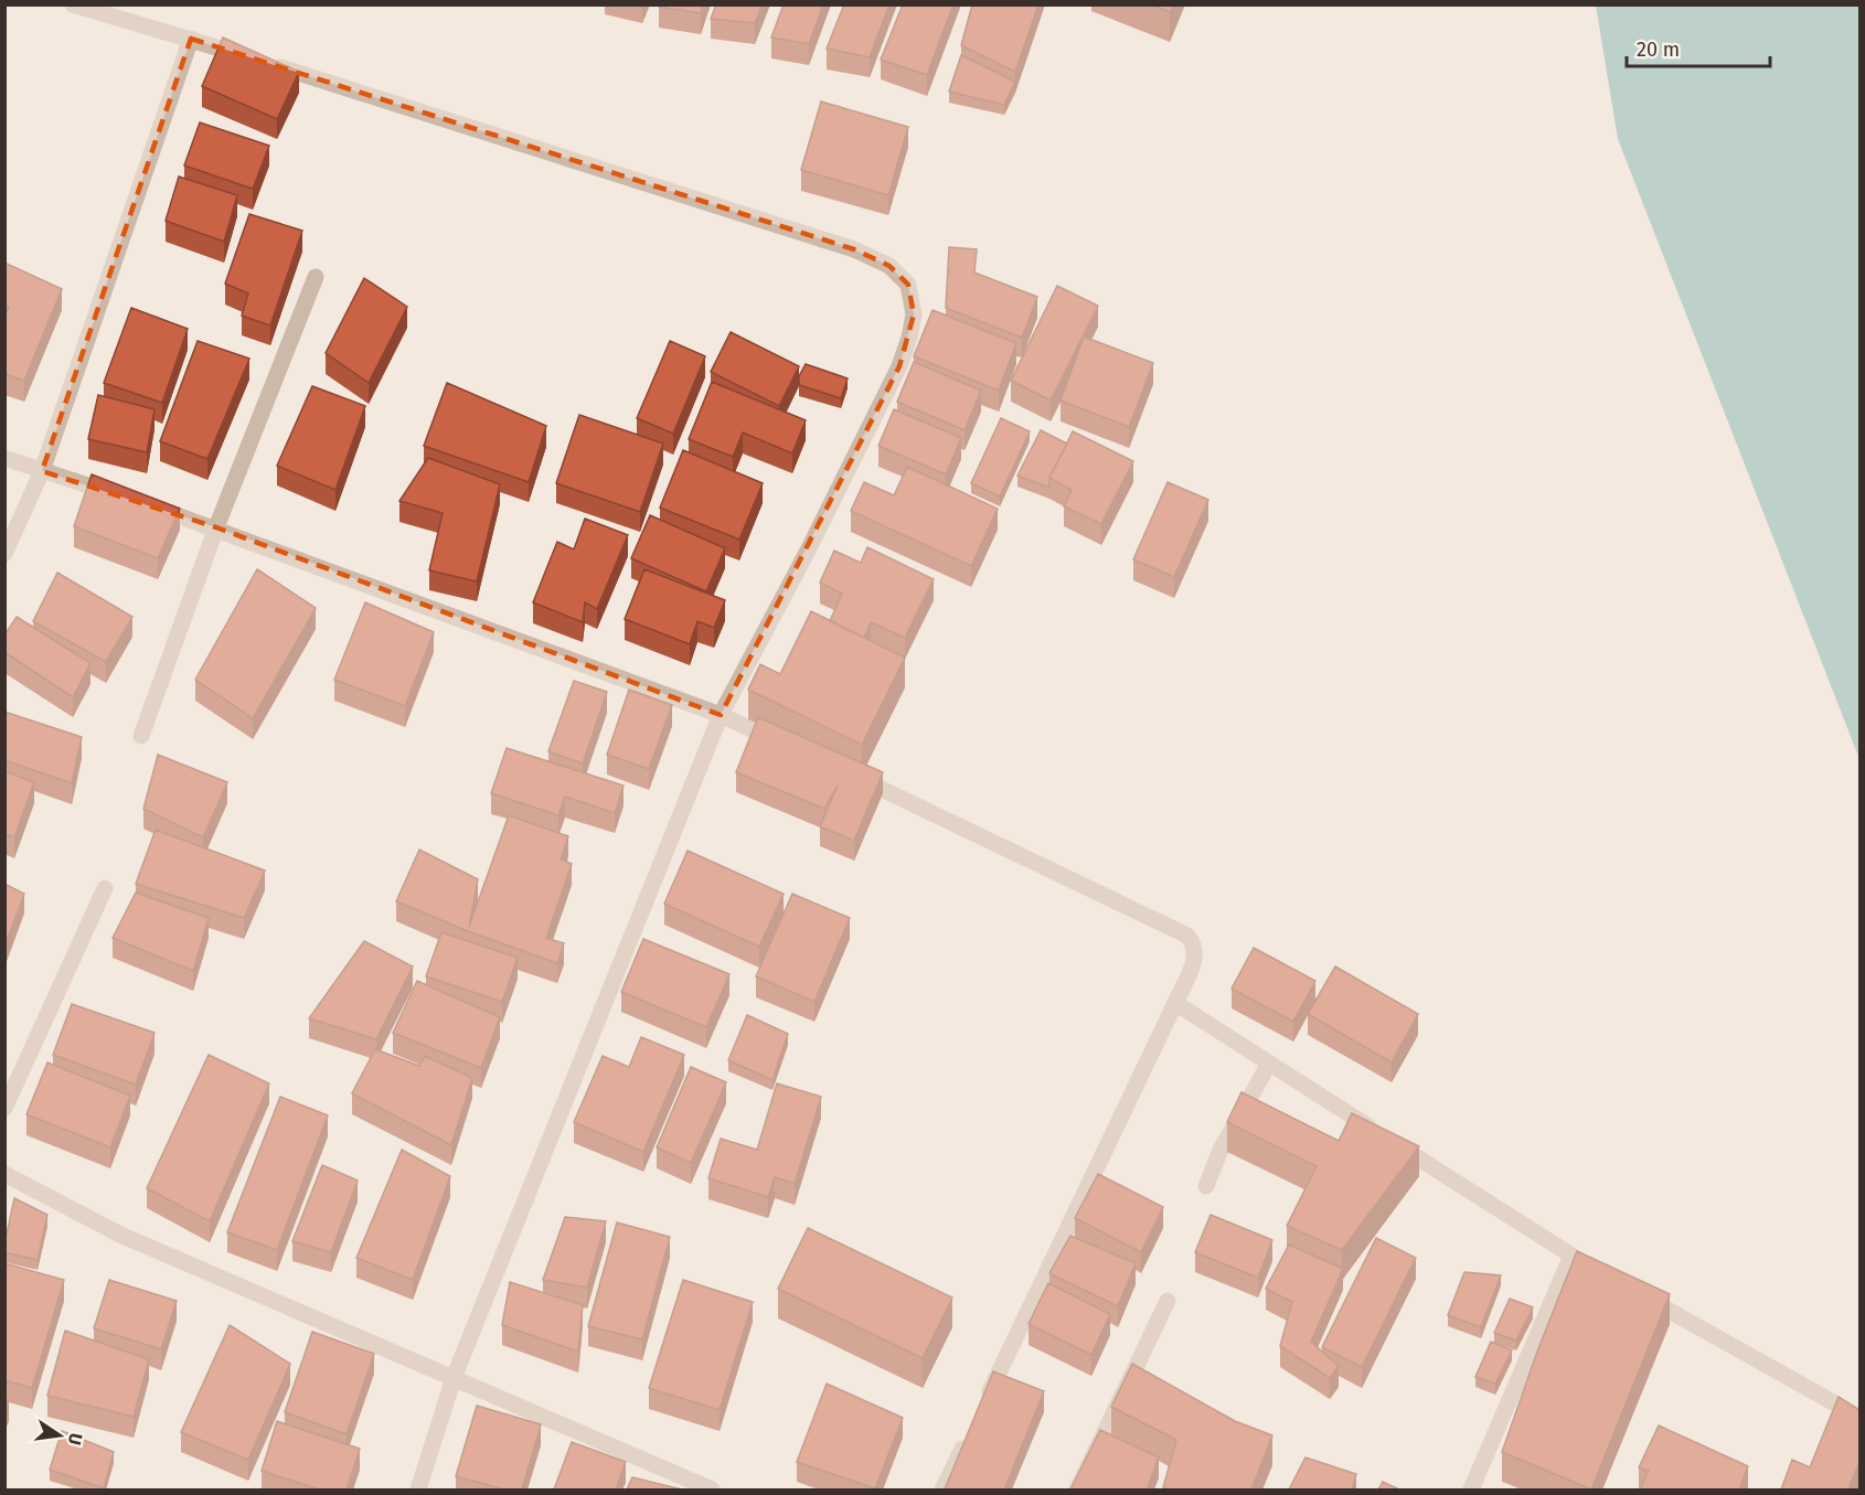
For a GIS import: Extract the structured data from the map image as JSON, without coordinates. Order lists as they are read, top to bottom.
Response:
{
  "scale_bar": "20 m",
  "north": "right"
}
